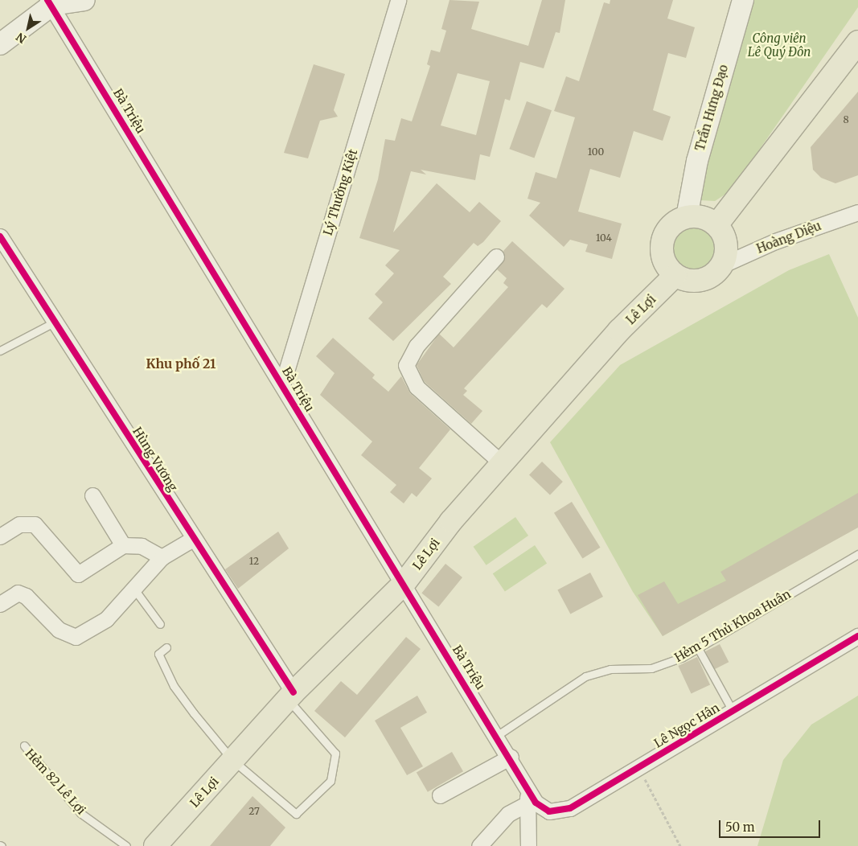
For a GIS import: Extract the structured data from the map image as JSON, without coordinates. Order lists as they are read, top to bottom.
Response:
{
  "streets": {
    "main road": ["Trần Hưng Đạo", "Lê Lợi"],
    "street": [
      "Bà Triệu",
      "Lý Thường Kiệt",
      "Hoàng Diệu",
      "Hùng Vương",
      "Lê Ngọc Hân"
    ],
    "lane": ["Hẻm 5 Thủ Khoa Huân", "Hẻm 82 Lê Lợi"]
  },
  "crossings": [
    ["Trần Hưng Đạo", "Hoàng Diệu"],
    ["Trần Hưng Đạo", "Lê Lợi"],
    ["Bà Triệu", "Lý Thường Kiệt"],
    ["Bà Triệu", "Lê Lợi"],
    ["Bà Triệu", "Hẻm 5 Thủ Khoa Huân"],
    ["Bà Triệu", "Lê Ngọc Hân"],
    ["Hoàng Diệu", "Lê Lợi"],
    ["Lê Lợi", "Hùng Vương"]
  ],
  "districts": ["Khu phố 21"],
  "parks": ["Công viên Lê Quý Đôn"],
  "house_numbers": [
    "8",
    "100",
    "104",
    "12",
    "27"
  ],
  "scale_bar": "50 m",
  "north": "bottom left"
}
